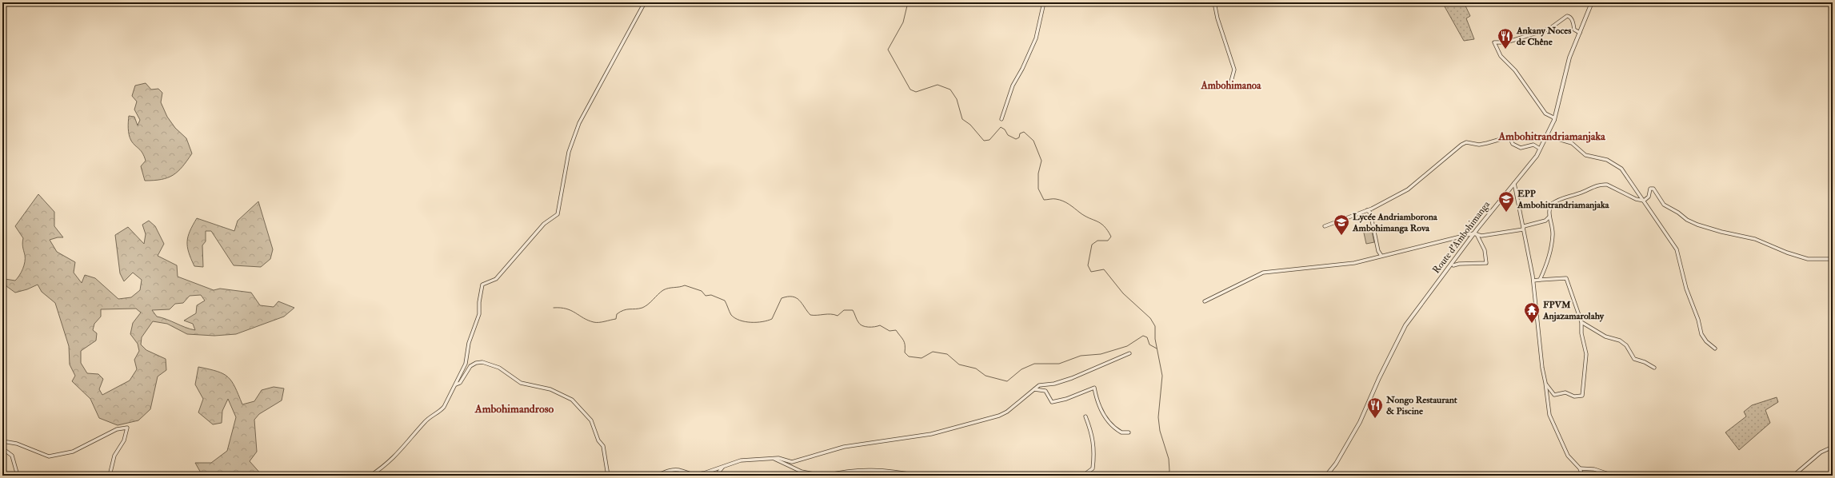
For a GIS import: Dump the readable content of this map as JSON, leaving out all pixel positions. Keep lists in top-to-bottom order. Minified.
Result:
{"streets":{"street":["Route d'Ambohimanga"]},"districts":["Ambohimanoa","Ambohitrandriamanjaka","Ambohimandroso"],"places":{"restaurant":["Ankany Noces de Chêne","Nongo Restaurant & Piscine"],"school or university":["EPP Ambohitrandriamanjaka","Lycée Andriamborona Ambohimanga Rova"],"temple":["FPVM Anjazamarolahy"]}}
